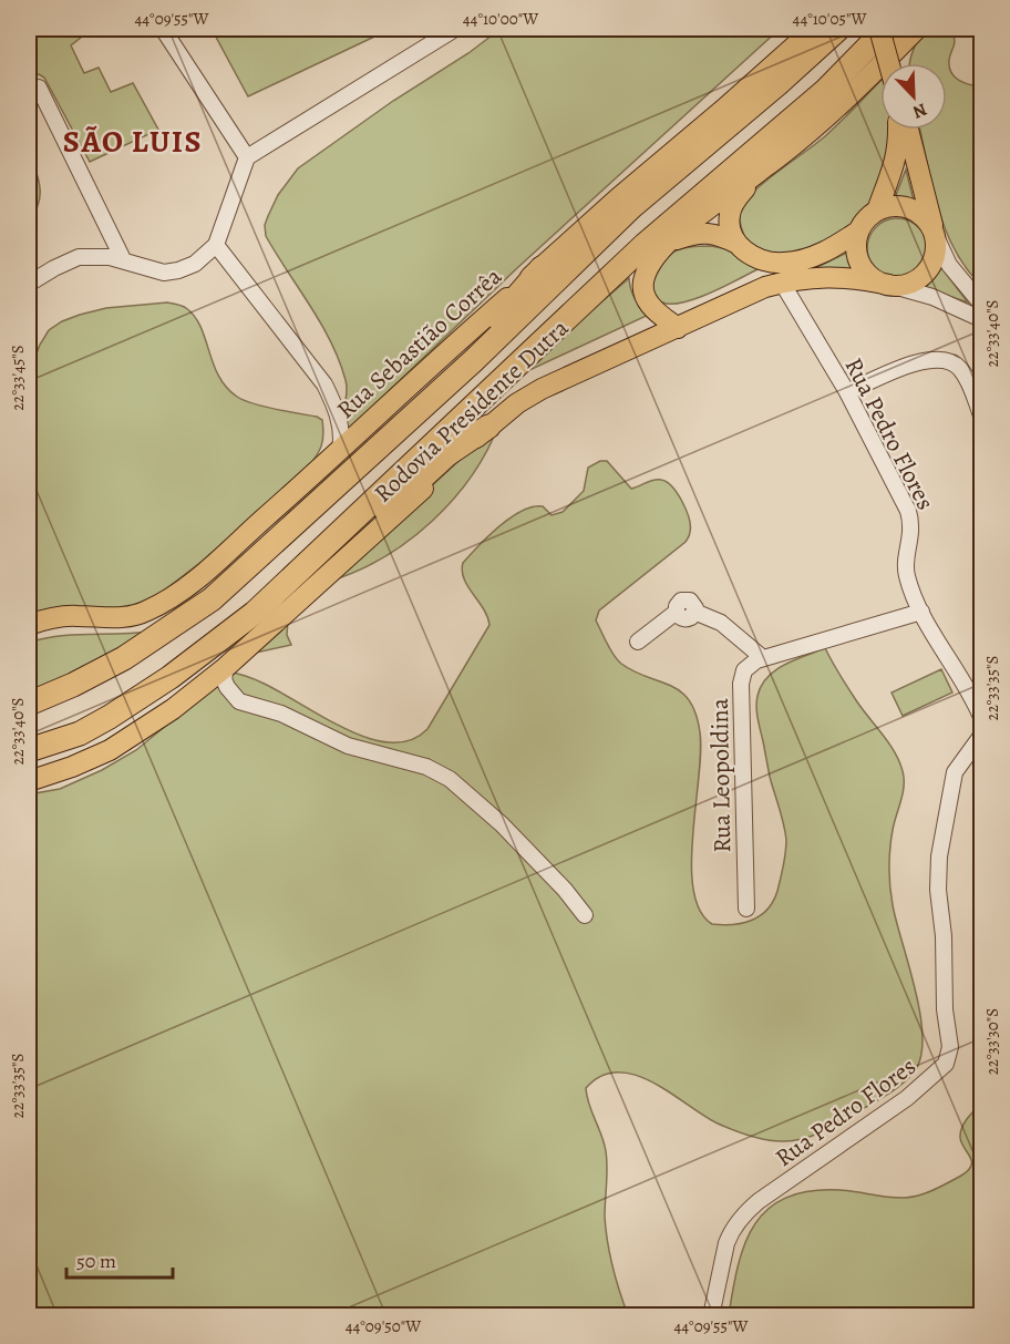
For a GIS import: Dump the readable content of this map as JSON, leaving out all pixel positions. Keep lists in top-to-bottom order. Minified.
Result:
{"streets":{"highway":["Rodovia Presidente Dutra"],"main road":["Rua Sebastião Corrêa"],"street":["Rua Pedro Flores","Rua Leopoldina"]},"districts":["SÃO LUIS"],"scale_bar":"50 m","north":"bottom right","coordinates":["44°09'55\"W","44°10'00\"W","44°10'05\"W","22°33'40\"S","22°33'45\"S","22°33'35\"S","22°33'30\"S","44°09'50\"W"]}
